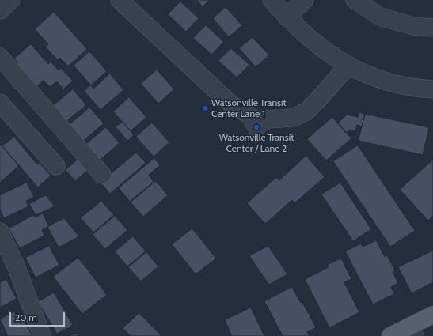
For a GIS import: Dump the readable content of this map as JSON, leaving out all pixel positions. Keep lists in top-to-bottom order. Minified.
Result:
{"places":["Watsonville Transit Center Lane 1","Watsonville Transit Center / Lane 2"],"scale_bar":"20 m"}
